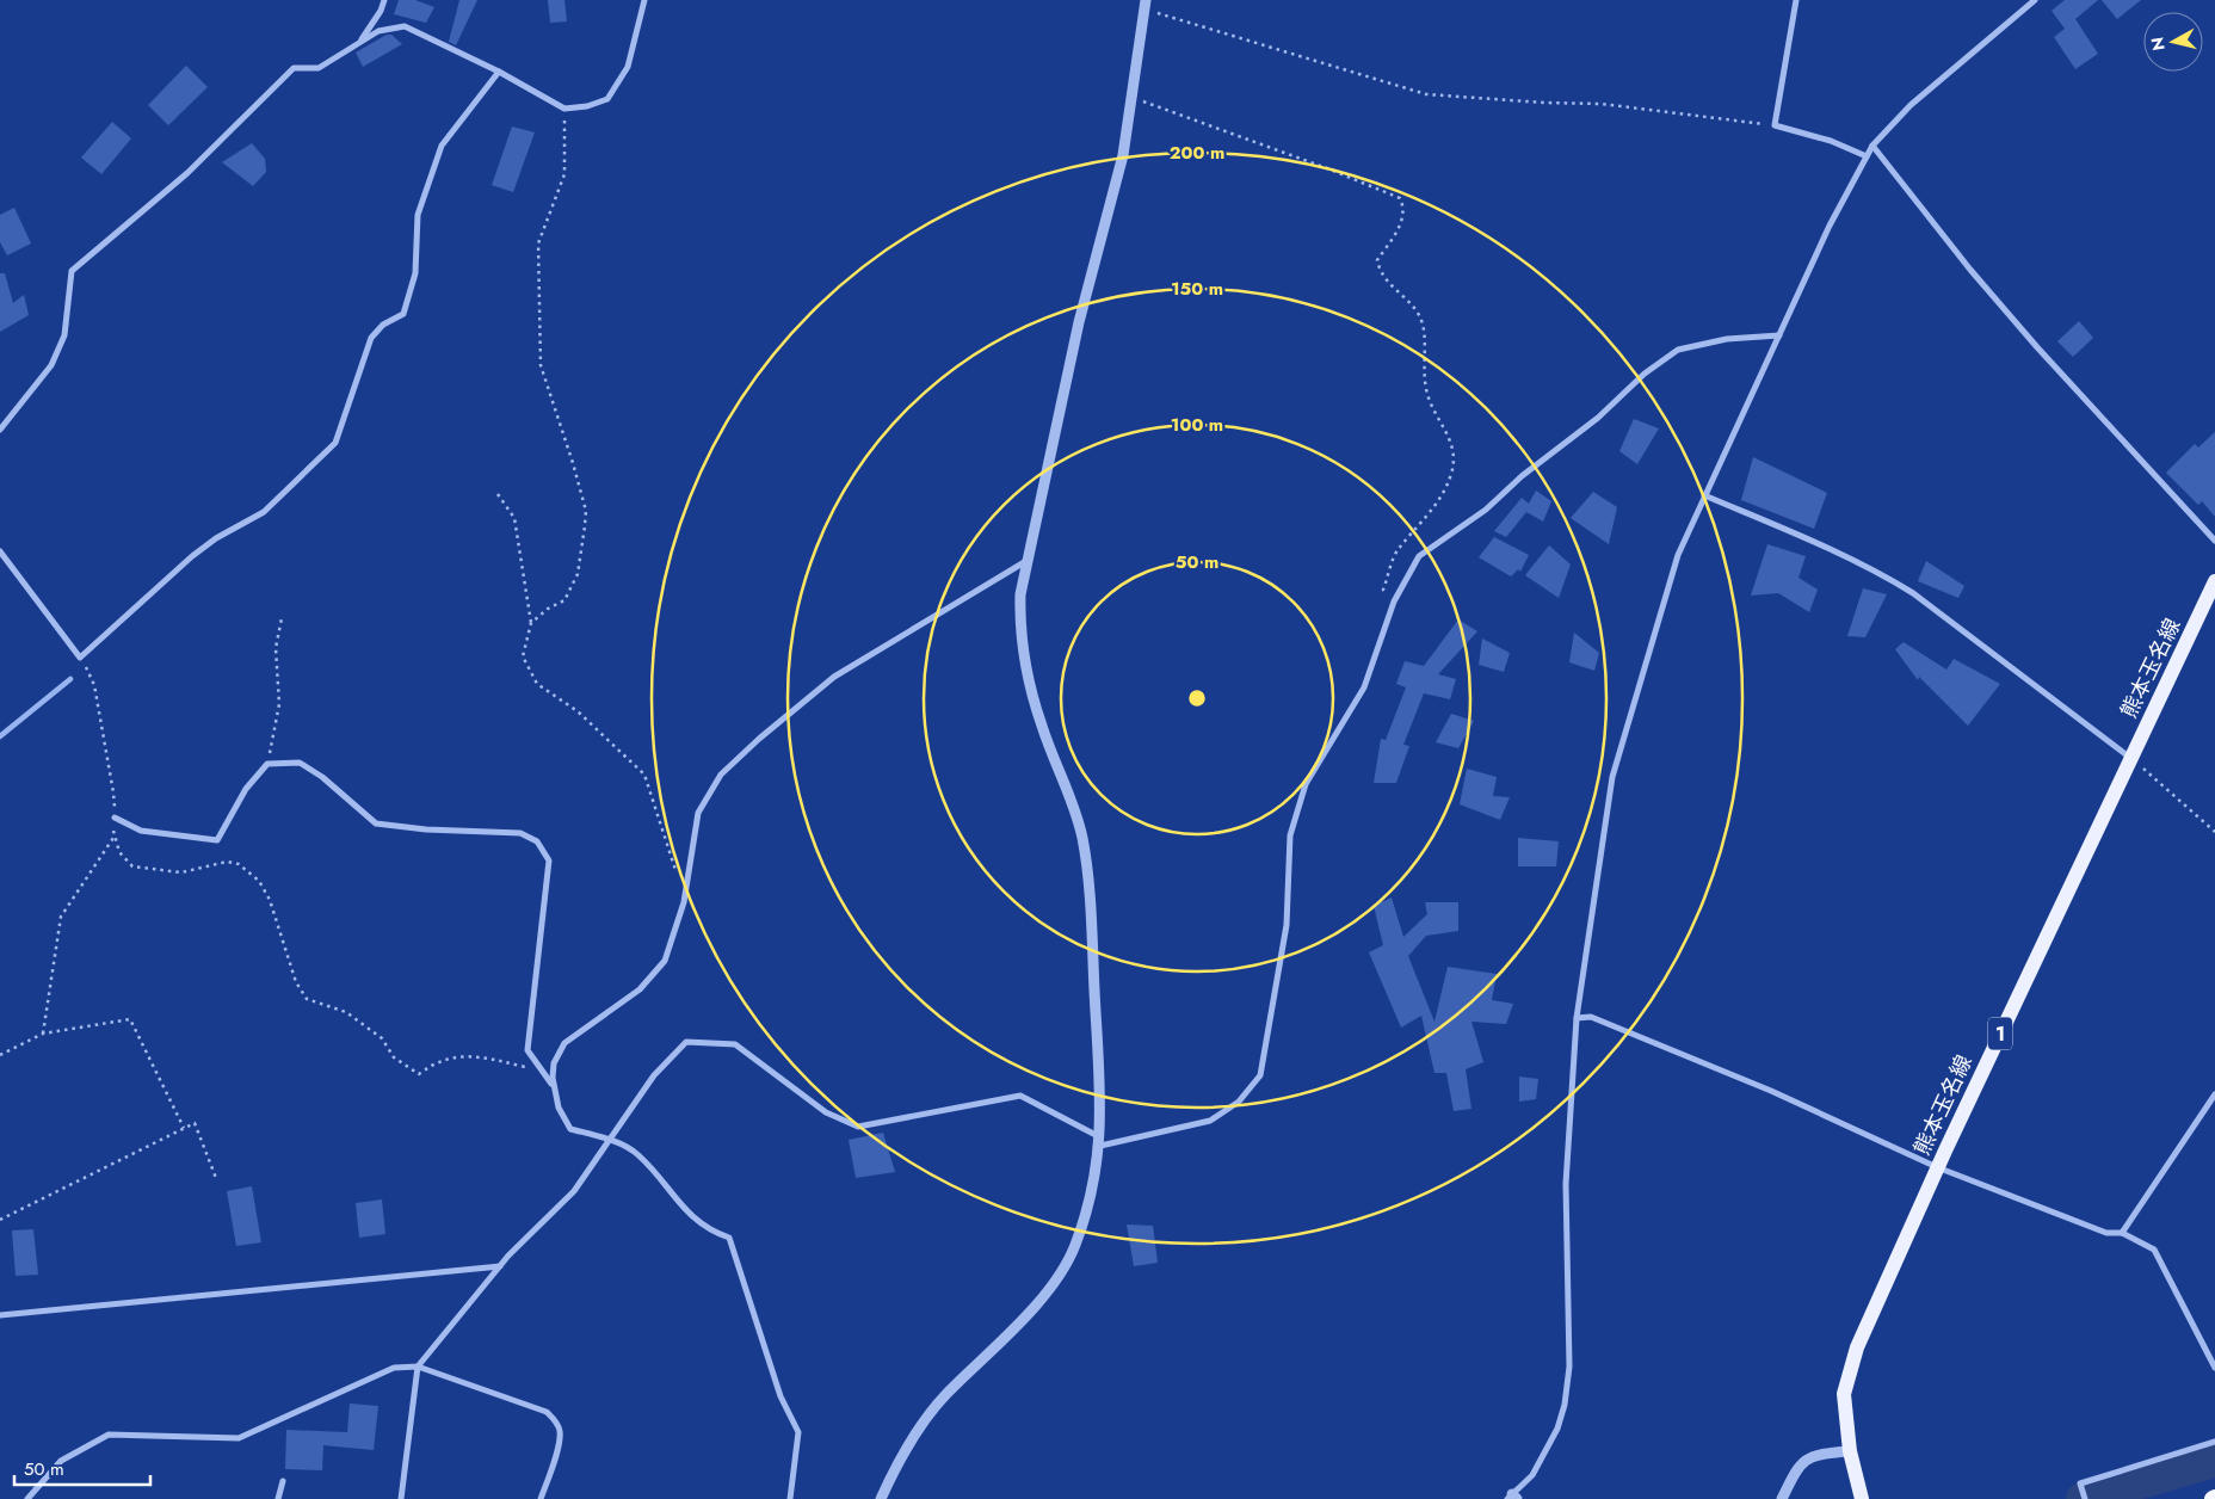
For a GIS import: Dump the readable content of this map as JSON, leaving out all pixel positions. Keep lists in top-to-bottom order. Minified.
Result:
{"streets":{"main road":["熊本玉名線","1"]},"scale_bar":"50 m","north":"left","rings":["200 m","150 m","100 m","50 m"]}
